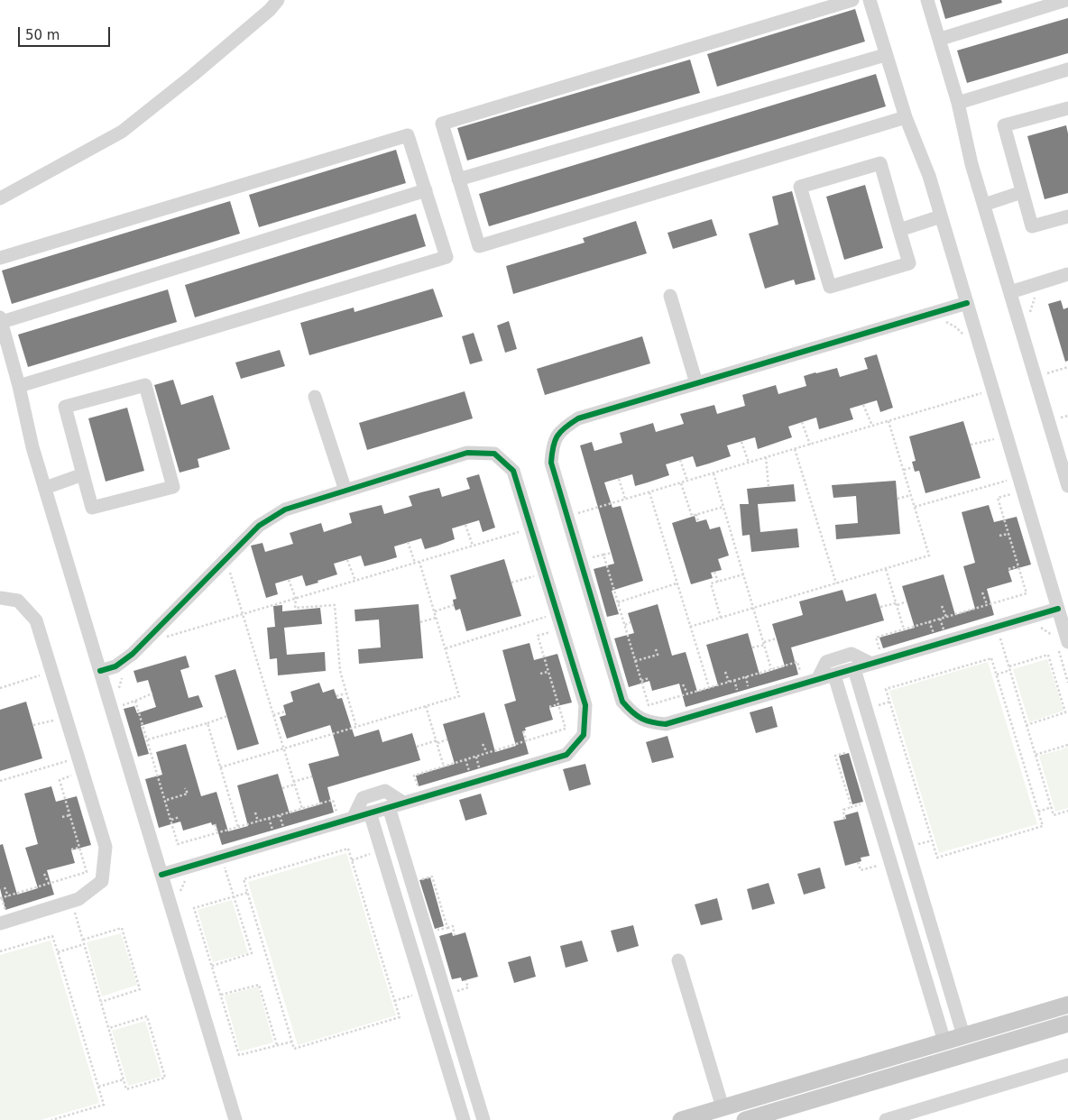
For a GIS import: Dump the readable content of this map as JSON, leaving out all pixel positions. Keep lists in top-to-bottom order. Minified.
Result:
{"scale_bar":"50 m"}
